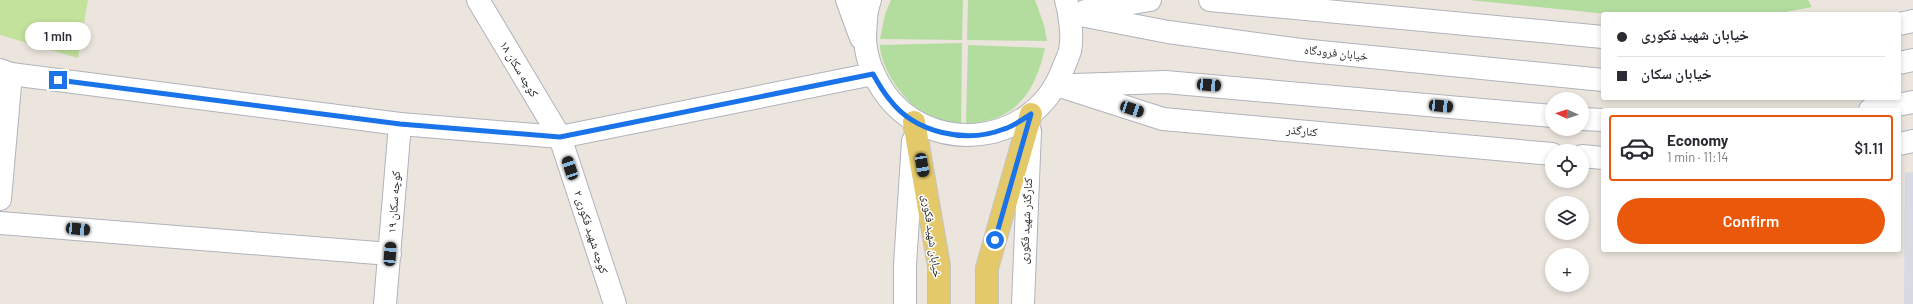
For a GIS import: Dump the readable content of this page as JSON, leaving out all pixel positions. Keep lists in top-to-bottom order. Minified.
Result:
{"streets":{"main road":["خیابان شهید فکوری"],"street":["خیابان فرودگاه","کوچه سکان ۱۸","کنارگذر","کوچه سکان ۱۹","کنارگذر شهید فکوری","کوچه شهید فکوری ۲"]},"crossings":[["کوچه سکان ۱۸","کوچه شهید فکوری ۲"]],"north":"left","page":{"banner":["خیابان شهید فکوری","خیابان سکان"],"bubble":"1 min","map_buttons":"+","list":[{"name":"Economy","note":"1 min · 11:14","value":"$1.11"}],"buttons":"Confirm"}}
